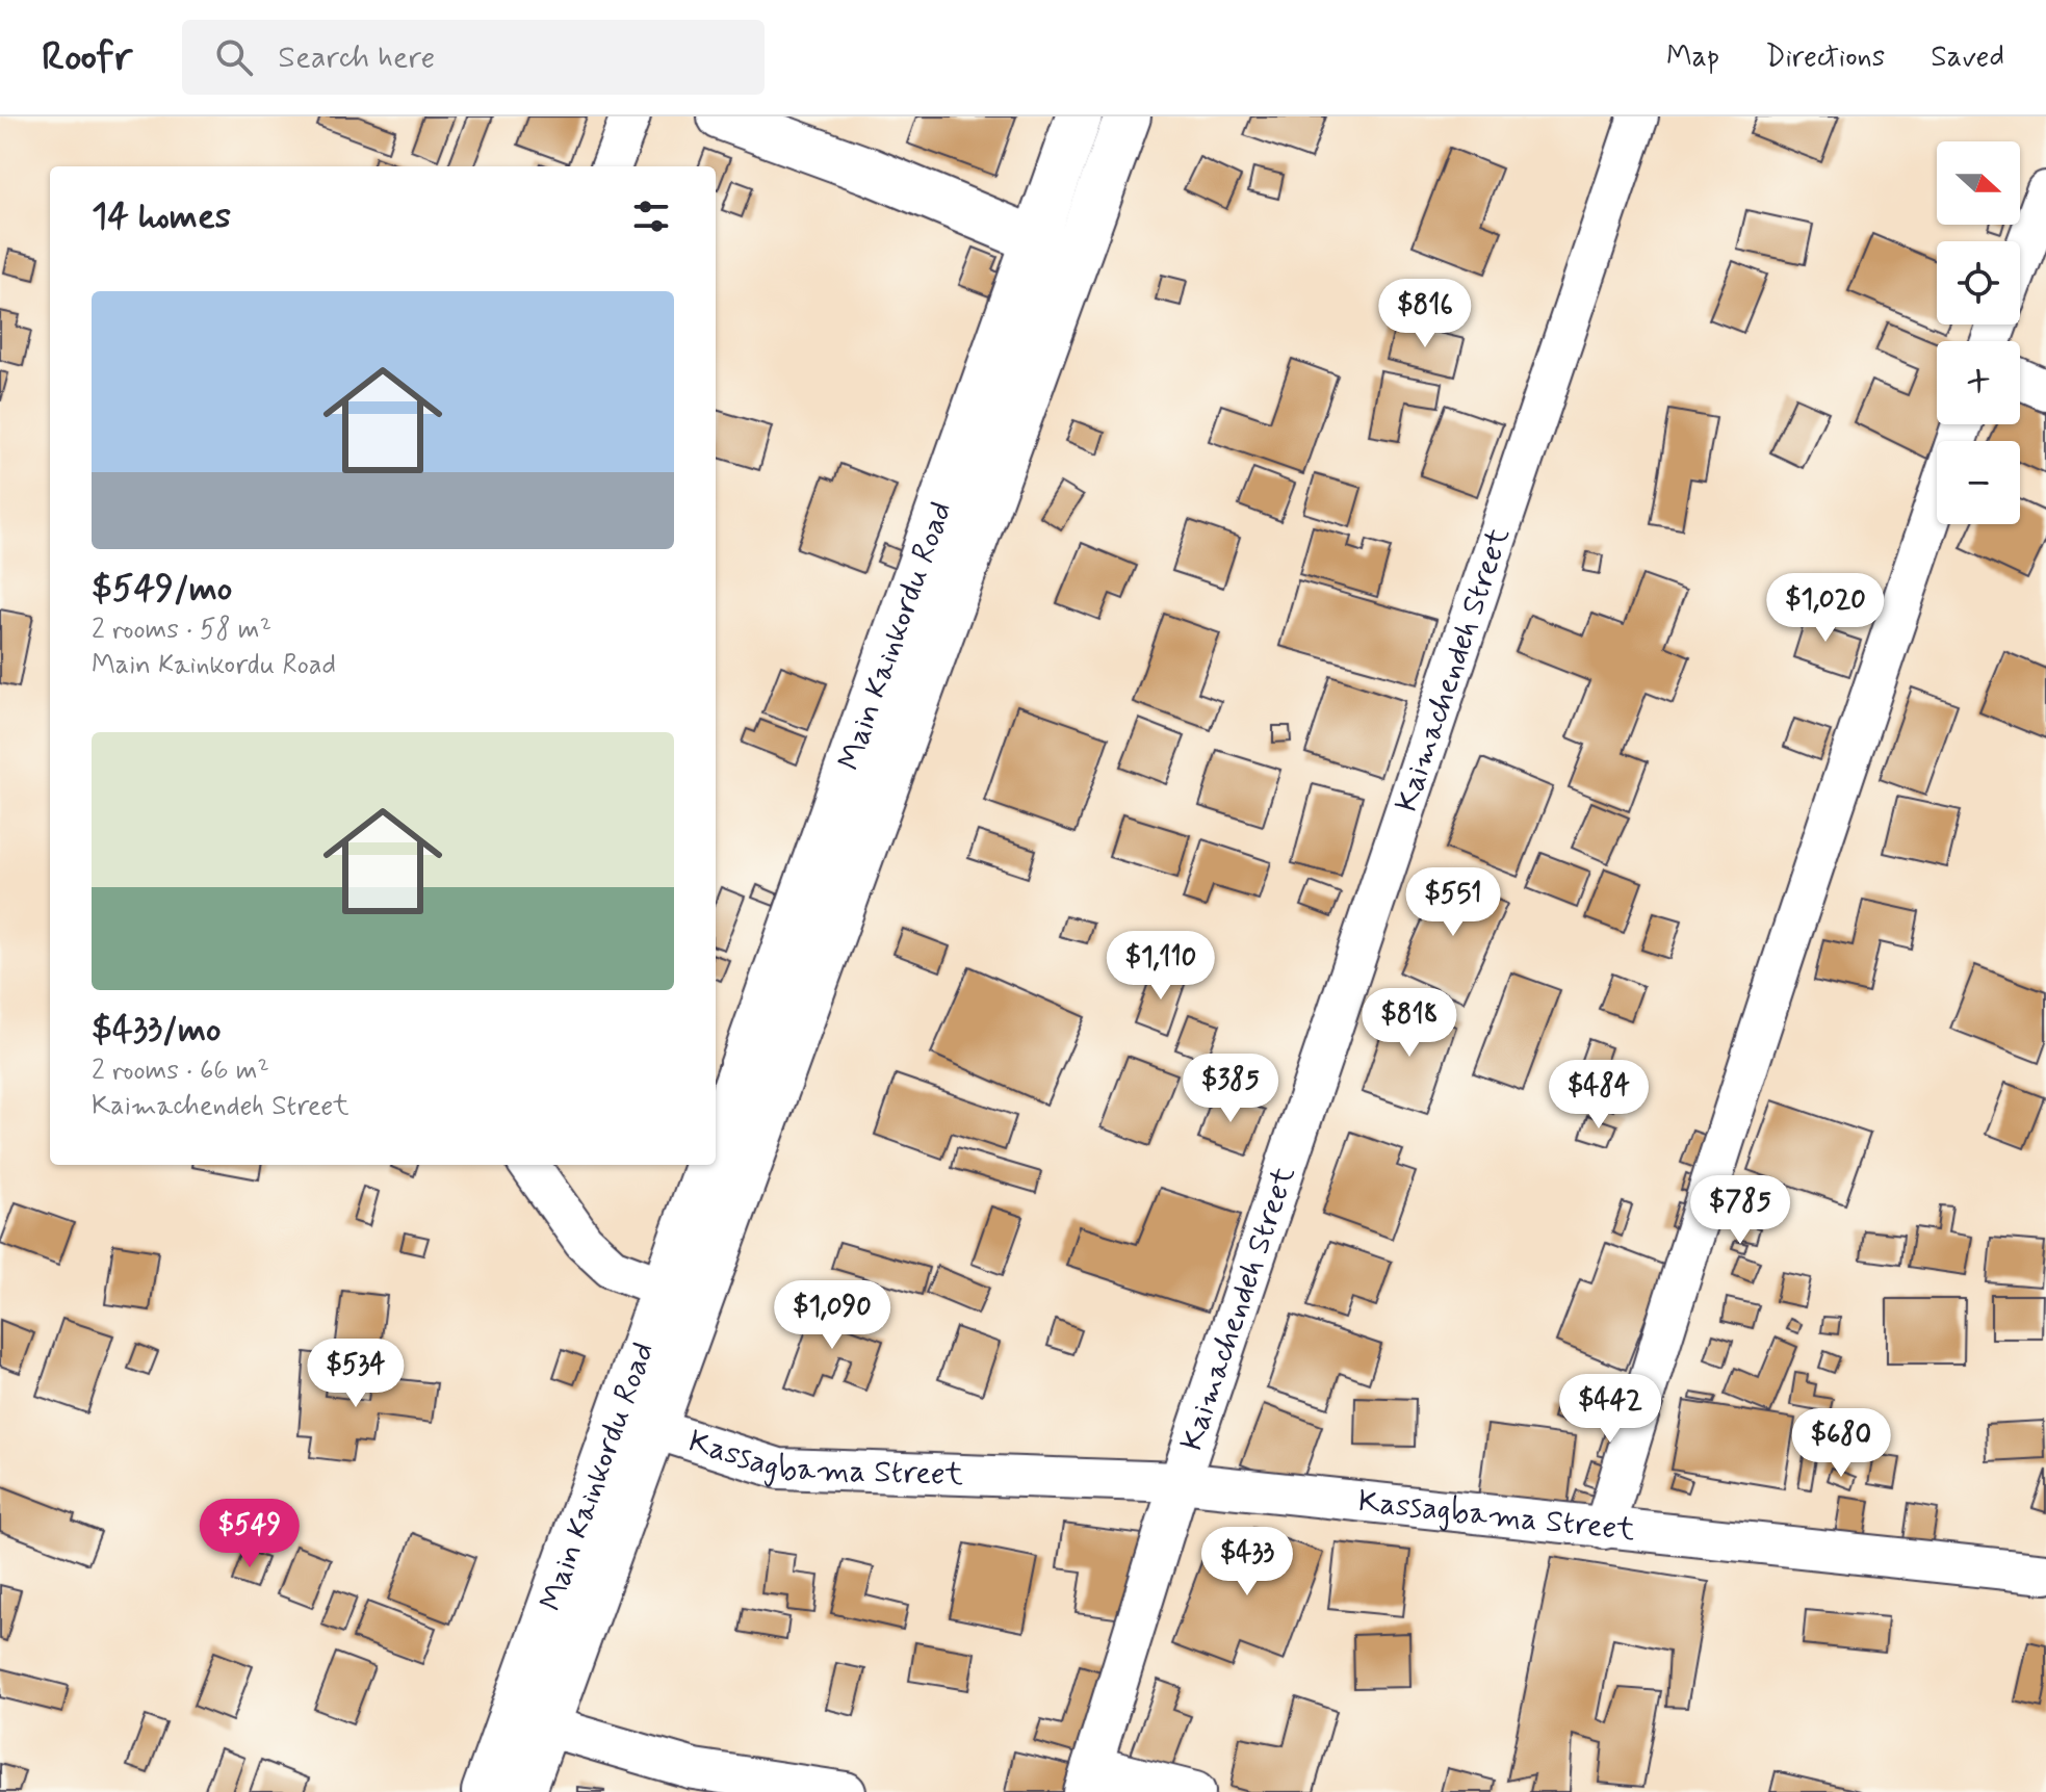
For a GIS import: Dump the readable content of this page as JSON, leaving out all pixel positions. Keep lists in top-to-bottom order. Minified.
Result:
{"streets":{"main road":["Main Kainkordu Road"],"street":["Kaimachendeh Street","Kassagbama Street"]},"crossings":[["Main Kainkordu Road","Kassagbama Street"],["Kaimachendeh Street","Kassagbama Street"]],"north":"right","page":{"header":"Roofr","search":"Search here","nav":["Map","Directions","Saved"],"map_buttons":["+","−"],"heading":"14 homes","list":[{"name":"$549/mo","note":"2 rooms · 58 m² · Main Kainkordu Road"},{"name":"$433/mo","note":"2 rooms · 66 m² · Kaimachendeh Street"}],"price":["$816","$1,020","$551","$1,110","$818","$385","$484","$785","$1,090","$534","$442","$680","$549","$433"]}}
